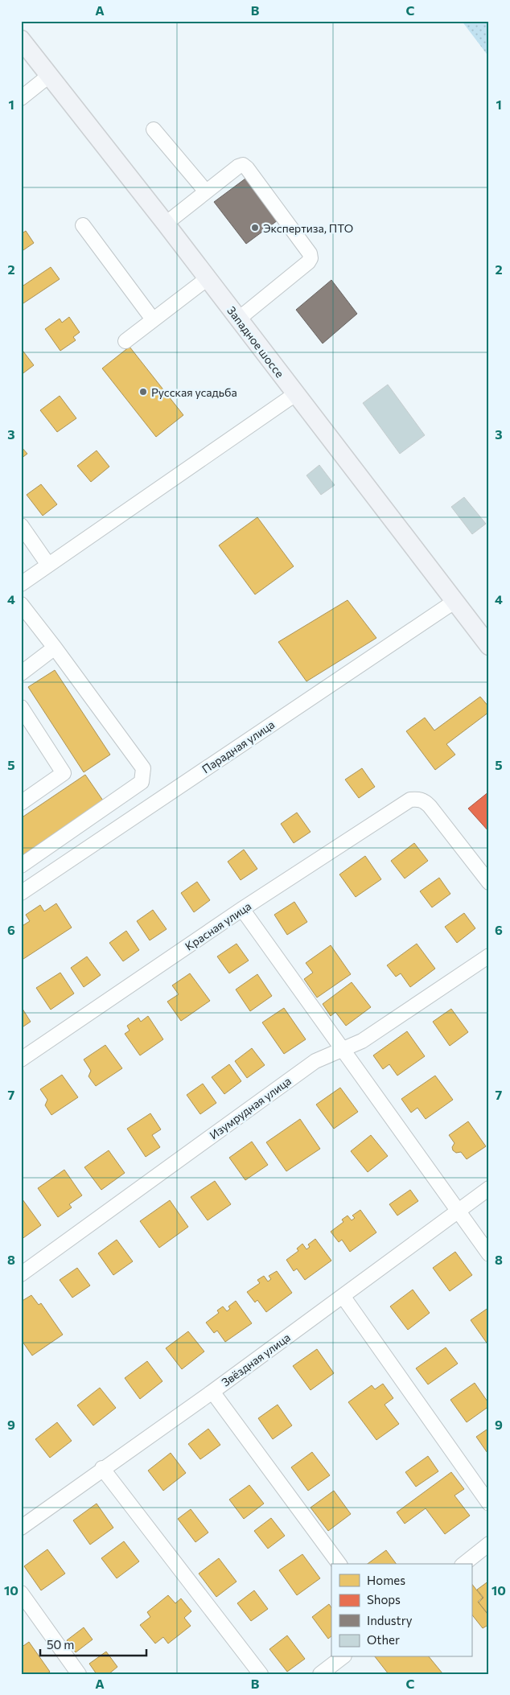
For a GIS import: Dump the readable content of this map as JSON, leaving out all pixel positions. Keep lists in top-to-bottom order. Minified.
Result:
{"streets":{"main road":["Западное шоссе"],"street":["Парадная улица","Красная улица","Изумрудная улица","Звёздная улица"]},"crossings":[["Западное шоссе","Парадная улица"]],"places":["Экспертиза, ПТО","Русская усадьба"],"legend":["Homes","Shops","Industry","Other"],"scale_bar":"50 m","grid":{"columns":["A","B","C"],"rows":["1","2","3","4","5","6","7","8","9","10"]}}
